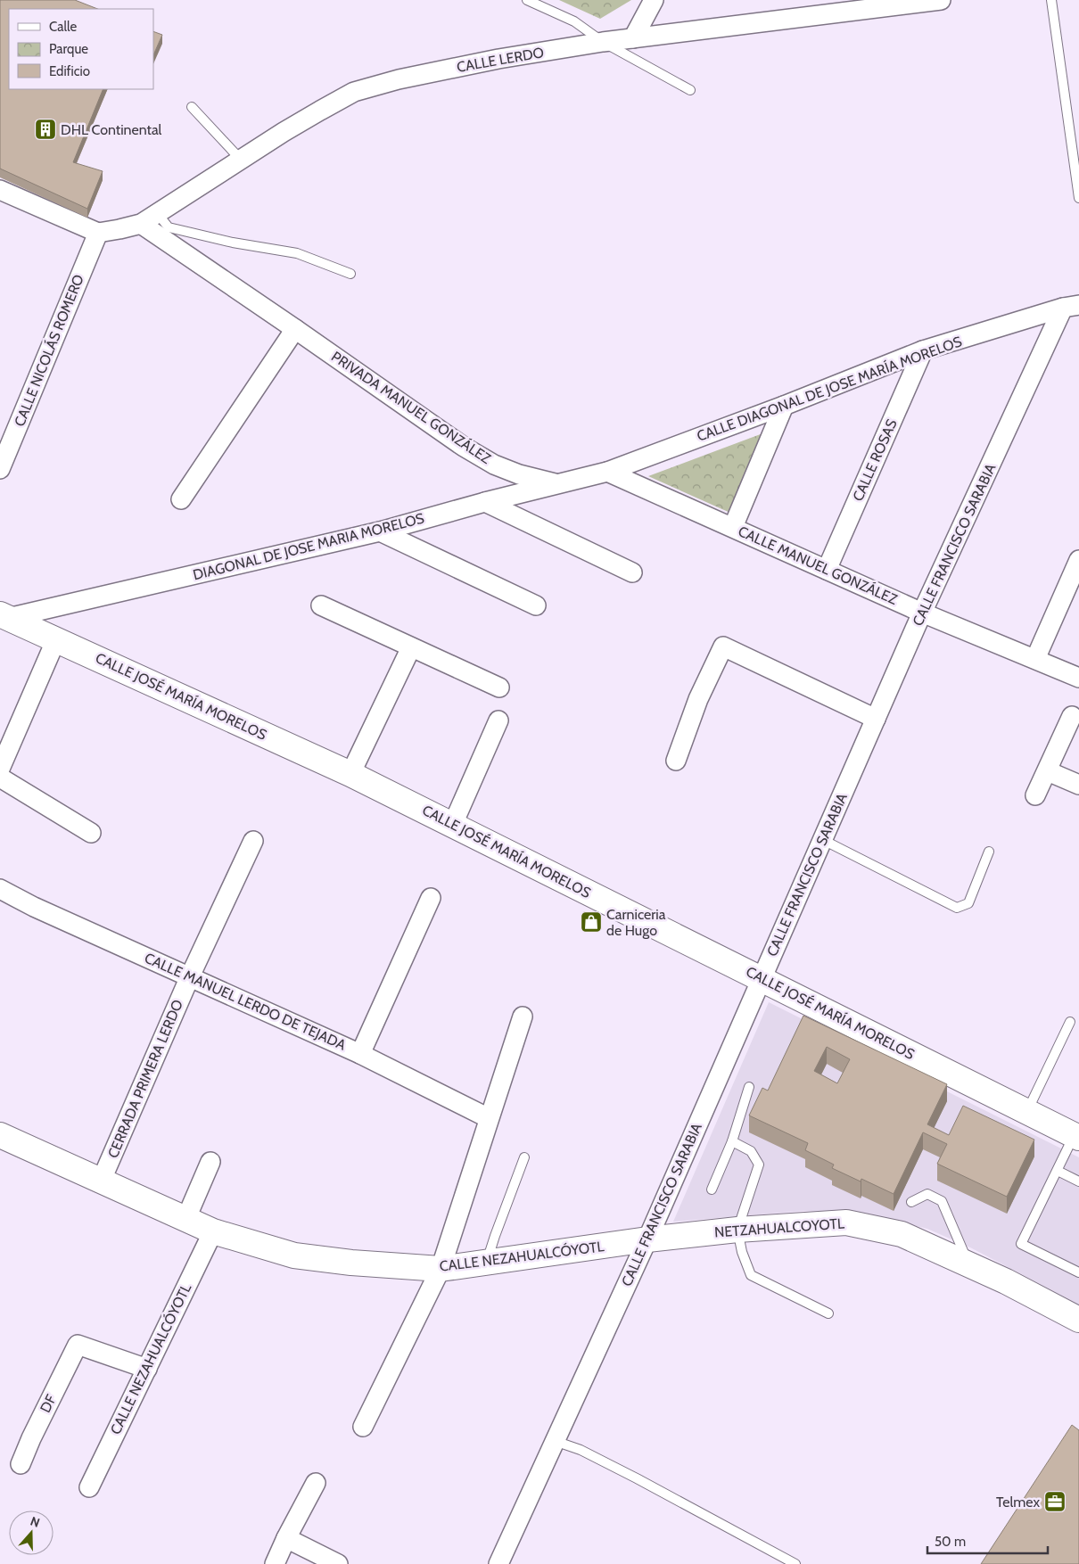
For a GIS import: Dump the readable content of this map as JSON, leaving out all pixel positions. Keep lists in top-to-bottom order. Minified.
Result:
{"streets":{"street":["CALLE LERDO","CALLE NICOLÁS ROMERO","CALLE DIAGONAL DE JOSE MARÍA MORELOS","PRIVADA MANUEL GONZÁLEZ","CALLE ROSAS","CALLE FRANCISCO SARABIA","DIAGONAL DE JOSE MARIA MORELOS","CALLE MANUEL GONZÁLEZ","CALLE JOSÉ MARÍA MORELOS","CALLE MANUEL LERDO DE TEJADA","CERRADA PRIMERA LERDO","NETZAHUALCOYOTL","CALLE NEZAHUALCÓYOTL","DF"]},"crossings":[["CALLE LERDO","CALLE NICOLÁS ROMERO"],["CALLE LERDO","PRIVADA MANUEL GONZÁLEZ"],["CALLE DIAGONAL DE JOSE MARÍA MORELOS","CALLE ROSAS"],["CALLE DIAGONAL DE JOSE MARÍA MORELOS","CALLE FRANCISCO SARABIA"],["CALLE DIAGONAL DE JOSE MARÍA MORELOS","DIAGONAL DE JOSE MARIA MORELOS"],["CALLE DIAGONAL DE JOSE MARÍA MORELOS","CALLE MANUEL GONZÁLEZ"],["PRIVADA MANUEL GONZÁLEZ","DIAGONAL DE JOSE MARIA MORELOS"],["CALLE ROSAS","CALLE MANUEL GONZÁLEZ"],["CALLE FRANCISCO SARABIA","CALLE MANUEL GONZÁLEZ"],["CALLE FRANCISCO SARABIA","CALLE JOSÉ MARÍA MORELOS"],["CALLE FRANCISCO SARABIA","NETZAHUALCOYOTL"],["CALLE FRANCISCO SARABIA","CALLE NEZAHUALCÓYOTL"],["DIAGONAL DE JOSE MARIA MORELOS","CALLE MANUEL GONZÁLEZ"],["DIAGONAL DE JOSE MARIA MORELOS","CALLE JOSÉ MARÍA MORELOS"],["CALLE MANUEL LERDO DE TEJADA","CERRADA PRIMERA LERDO"],["CERRADA PRIMERA LERDO","CALLE NEZAHUALCÓYOTL"],["NETZAHUALCOYOTL","CALLE NEZAHUALCÓYOTL"],["CALLE NEZAHUALCÓYOTL","DF"]],"places":{"building":["DHL Continental"],"shop":["Carniceria de Hugo"],"office":["Telmex"]},"legend":["Calle","Parque","Edificio"],"scale_bar":"50 m","north":"top"}
